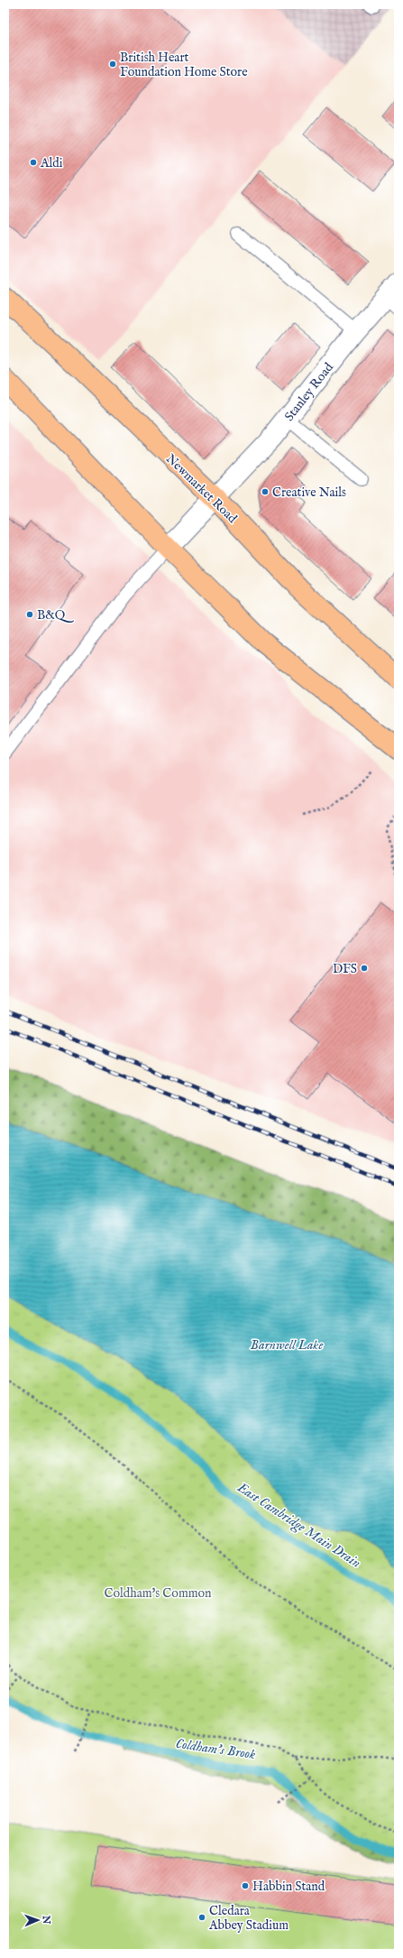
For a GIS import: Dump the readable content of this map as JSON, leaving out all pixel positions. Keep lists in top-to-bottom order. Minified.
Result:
{"streets":{"main road":["Newmarket Road"],"street":["Stanley Road"]},"crossings":[["Stanley Road","Newmarket Road"]],"water":["Barnwell Lake","East Cambridge Main Drain","Coldham's Brook"],"parks":["Coldham's Common"],"places":["British Heart Foundation Home Store","Aldi","Creative Nails","B&Q","DFS","Habbin Stand","Cledara Abbey Stadium"],"north":"right"}
